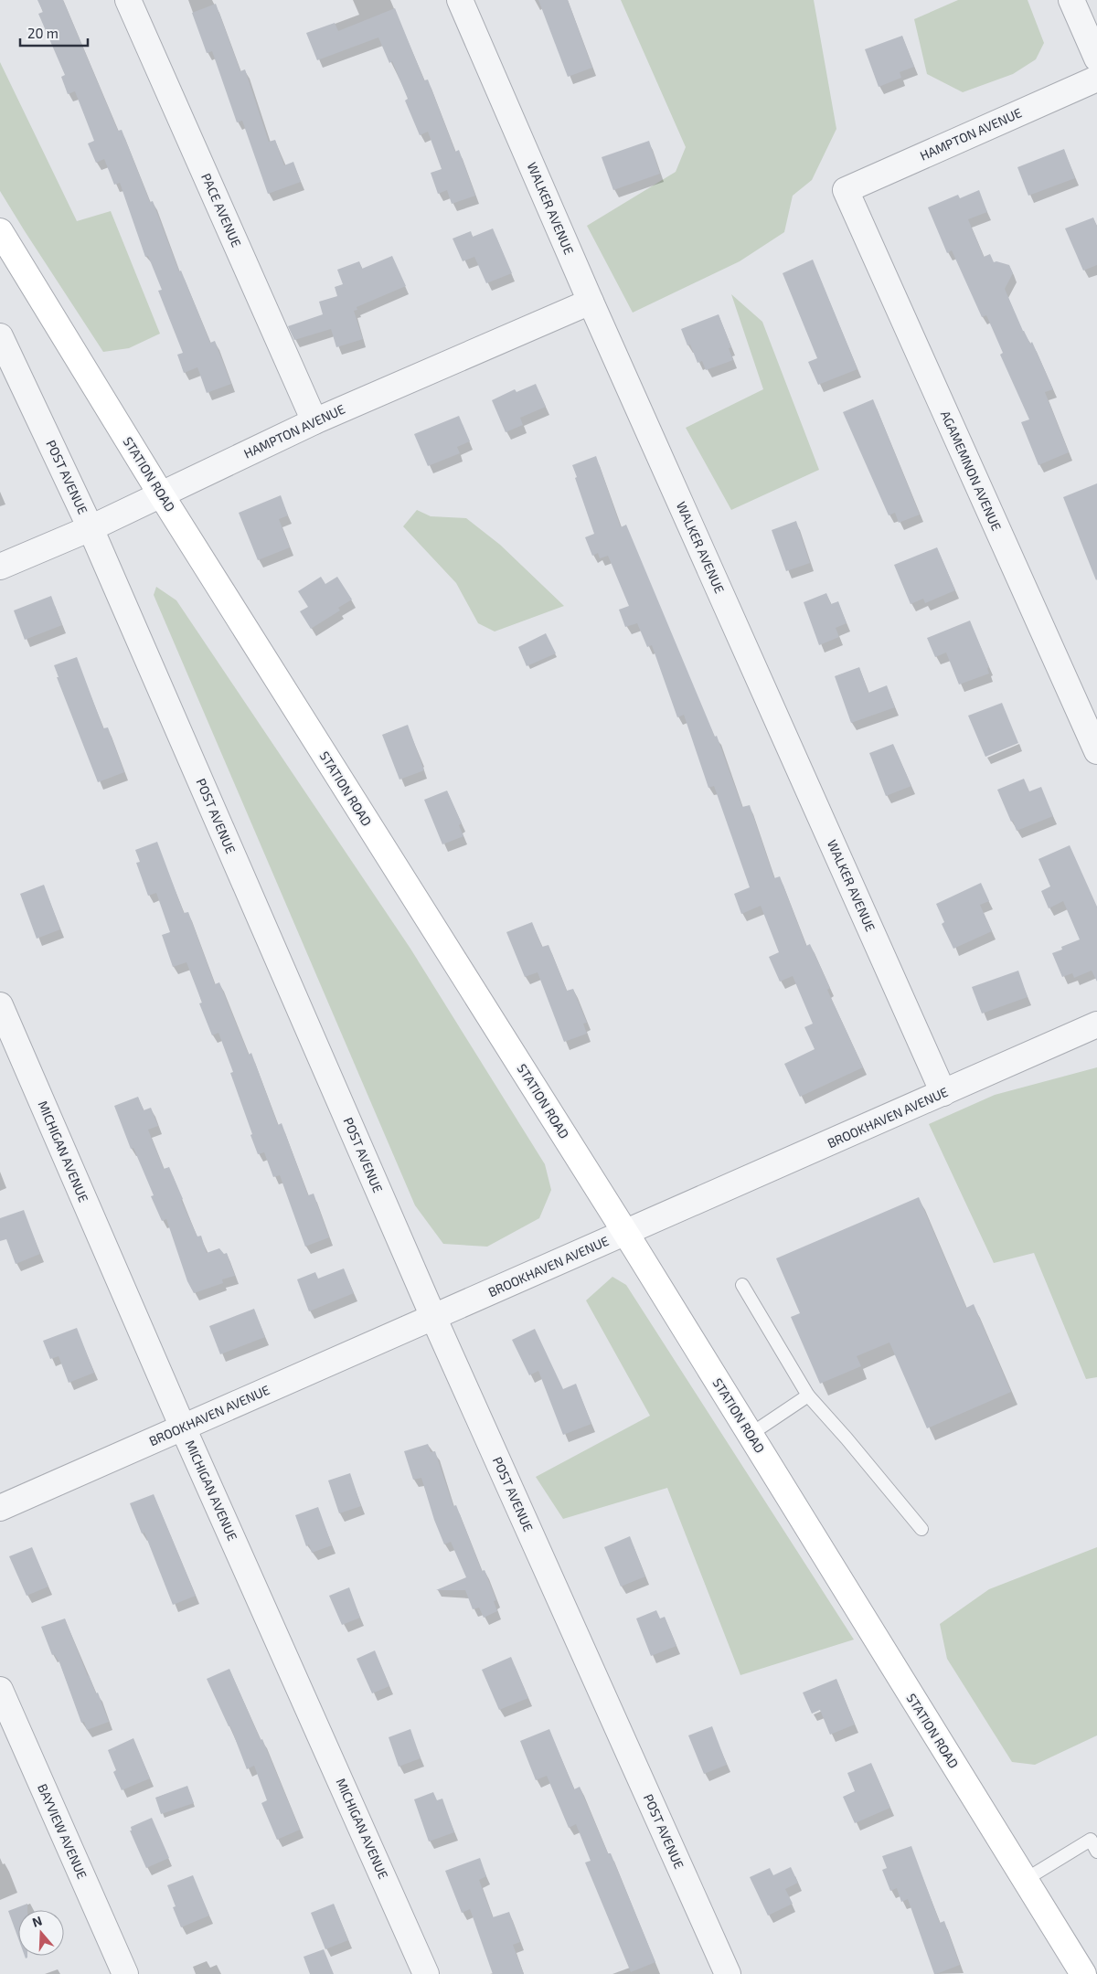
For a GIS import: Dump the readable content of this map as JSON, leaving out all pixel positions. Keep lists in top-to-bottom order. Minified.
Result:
{"streets":{"main road":["STATION ROAD"],"street":["HAMPTON AVENUE","WALKER AVENUE","PACE AVENUE","AGAMEMNON AVENUE","POST AVENUE","BROOKHAVEN AVENUE","MICHIGAN AVENUE","BAYVIEW AVENUE"]},"crossings":[["HAMPTON AVENUE","WALKER AVENUE"],["HAMPTON AVENUE","PACE AVENUE"],["HAMPTON AVENUE","AGAMEMNON AVENUE"],["HAMPTON AVENUE","STATION ROAD"],["HAMPTON AVENUE","POST AVENUE"],["WALKER AVENUE","BROOKHAVEN AVENUE"],["STATION ROAD","BROOKHAVEN AVENUE"],["POST AVENUE","BROOKHAVEN AVENUE"],["BROOKHAVEN AVENUE","MICHIGAN AVENUE"]],"scale_bar":"20 m","north":"top"}
